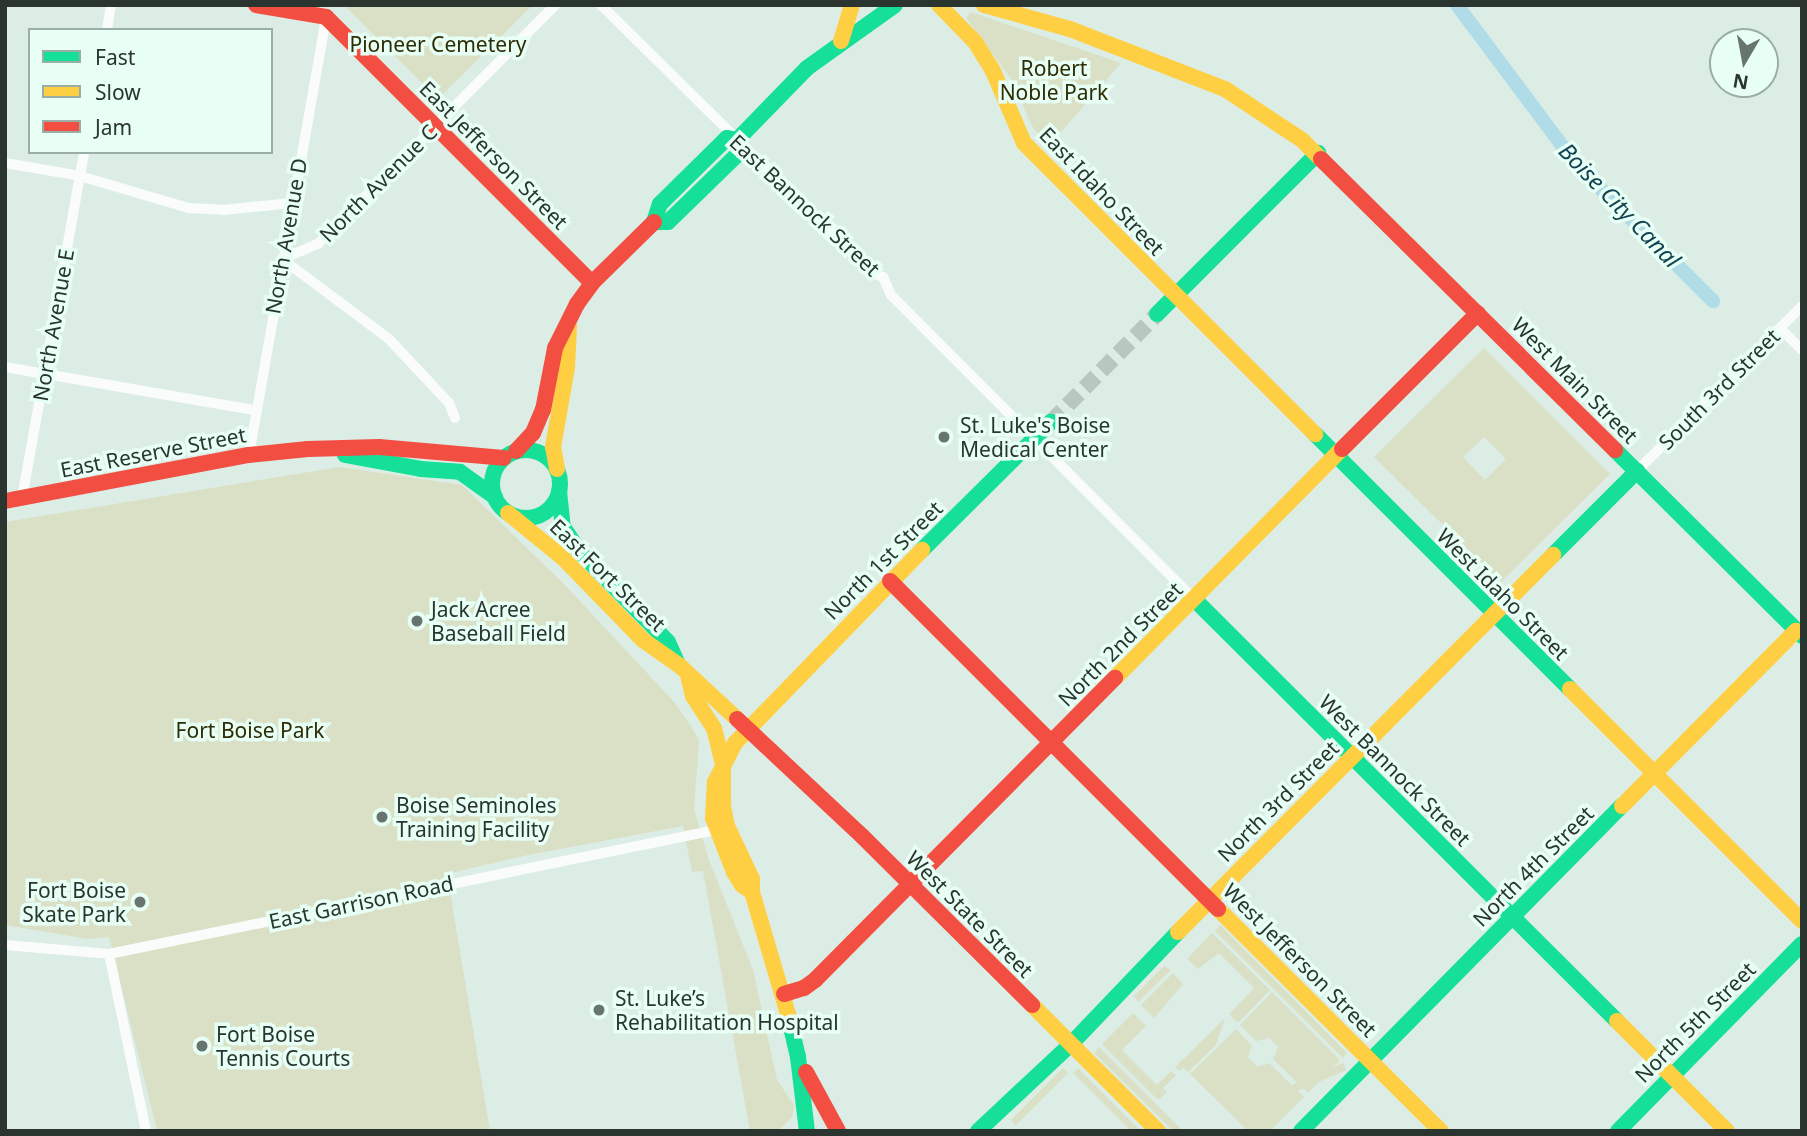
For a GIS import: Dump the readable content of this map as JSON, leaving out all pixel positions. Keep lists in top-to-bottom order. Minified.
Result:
{"streets":{"street":["East Jefferson Street","North Avenue C","East Idaho Street","East Bannock Street","North Avenue D","North Avenue E","West Main Street","South 3rd Street","East Reserve Street","North 1st Street","East Fort Street","West Idaho Street","North 2nd Street","West Bannock Street","North 3rd Street","North 4th Street","East Garrison Road","West State Street","West Jefferson Street","North 5th Street"]},"crossings":[["East Jefferson Street","North Avenue C"],["East Jefferson Street","North Avenue D"],["North Avenue C","North Avenue D"],["East Idaho Street","West Idaho Street"],["East Bannock Street","North 1st Street"],["East Bannock Street","West Bannock Street"],["North Avenue D","East Reserve Street"],["North Avenue E","East Reserve Street"],["West Main Street","South 3rd Street"],["West Main Street","North 2nd Street"],["West Main Street","North 3rd Street"],["West Main Street","North 4th Street"],["South 3rd Street","North 3rd Street"],["East Reserve Street","East Fort Street"],["North 1st Street","East Fort Street"],["North 1st Street","West Bannock Street"],["North 1st Street","West State Street"],["North 1st Street","West Jefferson Street"],["East Fort Street","West State Street"],["West Idaho Street","North 2nd Street"],["West Idaho Street","North 3rd Street"],["West Idaho Street","North 4th Street"],["North 2nd Street","West Bannock Street"],["North 2nd Street","West State Street"],["North 2nd Street","West Jefferson Street"],["West Bannock Street","North 3rd Street"],["West Bannock Street","North 4th Street"],["West Bannock Street","North 5th Street"],["North 3rd Street","West State Street"],["North 3rd Street","West Jefferson Street"],["North 4th Street","West Jefferson Street"]],"water":["Boise City Canal"],"parks":["Pioneer Cemetery","Robert Noble Park","Fort Boise Park"],"places":["St. Luke's Boise Medical Center","Jack Acree Baseball Field","Boise Seminoles Training Facility","Fort Boise Skate Park","St. Luke’s Rehabilitation Hospital","Fort Boise Tennis Courts"],"legend":["Fast","Slow","Jam"],"north":"bottom"}
